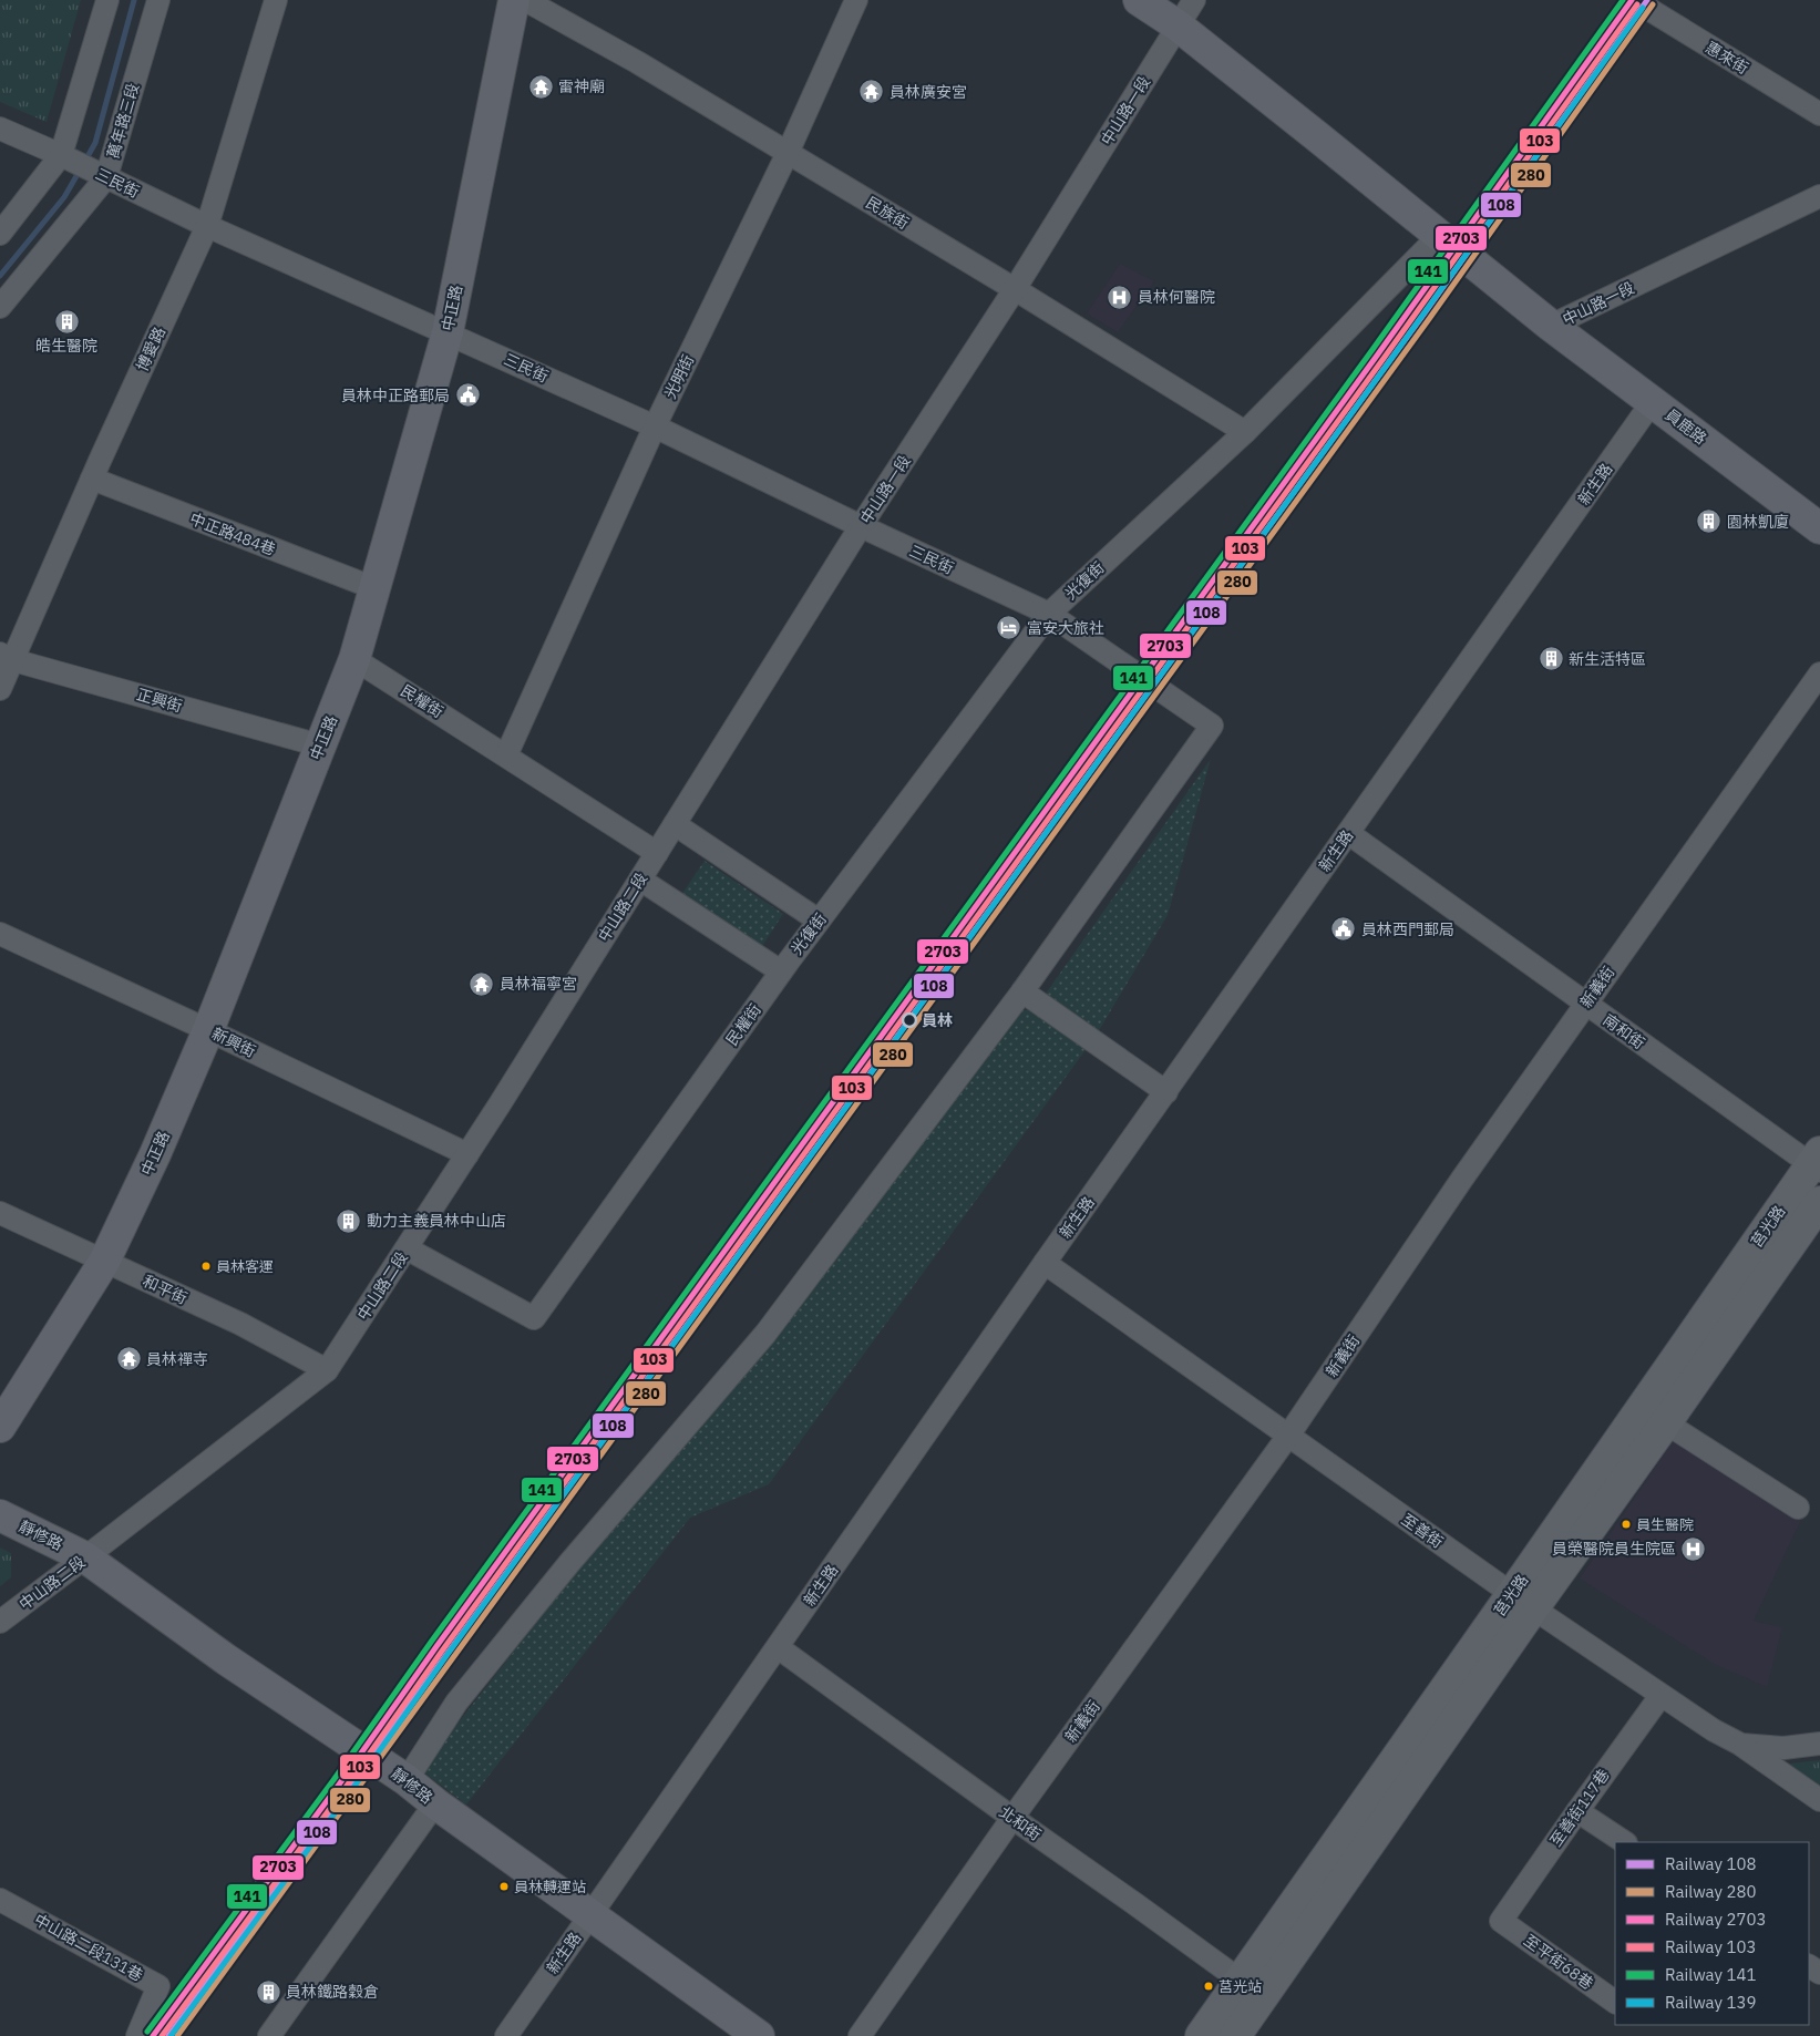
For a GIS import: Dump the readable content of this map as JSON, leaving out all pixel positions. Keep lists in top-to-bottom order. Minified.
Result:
{"streets":{"main road":["莒光路"],"street":["惠來街","中山路一段","萬年路三段","三民街","民族街","中正路","博愛路","光明街","員鹿路","新生路","中正路484巷","光復街","正興街","民權街","中山路二段","新義街","南和街","新興街","和平街","至善街","靜修路","至善街117巷","北和街","中山路二段131巷","至平街68巷"]},"crossings":[["中山路一段","三民街"],["中山路一段","民族街"],["中山路一段","員鹿路"],["中山路一段","光復街"],["中山路一段","民權街"],["中山路一段","中山路二段"],["萬年路三段","三民街"],["三民街","中正路"],["三民街","博愛路"],["三民街","光明街"],["三民街","光復街"],["民族街","光明街"],["民族街","光復街"],["中正路","中正路484巷"],["中正路","正興街"],["中正路","民權街"],["中正路","新興街"],["中正路","和平街"],["博愛路","中正路484巷"],["博愛路","正興街"],["光明街","民權街"],["員鹿路","新生路"],["新生路","南和街"],["新生路","至善街"],["新生路","靜修路"],["新生路","北和街"],["光復街","民權街"],["民權街","中山路二段"],["中山路二段","新興街"],["中山路二段","和平街"],["中山路二段","靜修路"],["新義街","南和街"],["新義街","至善街"],["新義街","北和街"],["南和街","莒光路"],["莒光路","至善街"],["莒光路","北和街"],["至善街","至善街117巷"],["至善街117巷","至平街68巷"]],"places":{"temple":["雷神廟","員林廣安宮","員林福寧宮","員林禪寺"],"hospital":["員林何醫院","員榮醫院員生院區"],"building":["皓生醫院","園林凱廈","新生活特區","動力主義員林中山店","員林鐵路穀倉"],"public building":["員林中正路郵局","員林西門郵局"],"hotel":["富安大旅社"],"other":["員林","員林客運","員生醫院","員林轉運站","莒光站"]},"lines":["rail line 108","rail line 2703","rail line 141","rail line 280","rail line 103","rail line 139"],"legend":["Railway 108","Railway 280","Railway 2703","Railway 103","Railway 141","Railway 139"]}
